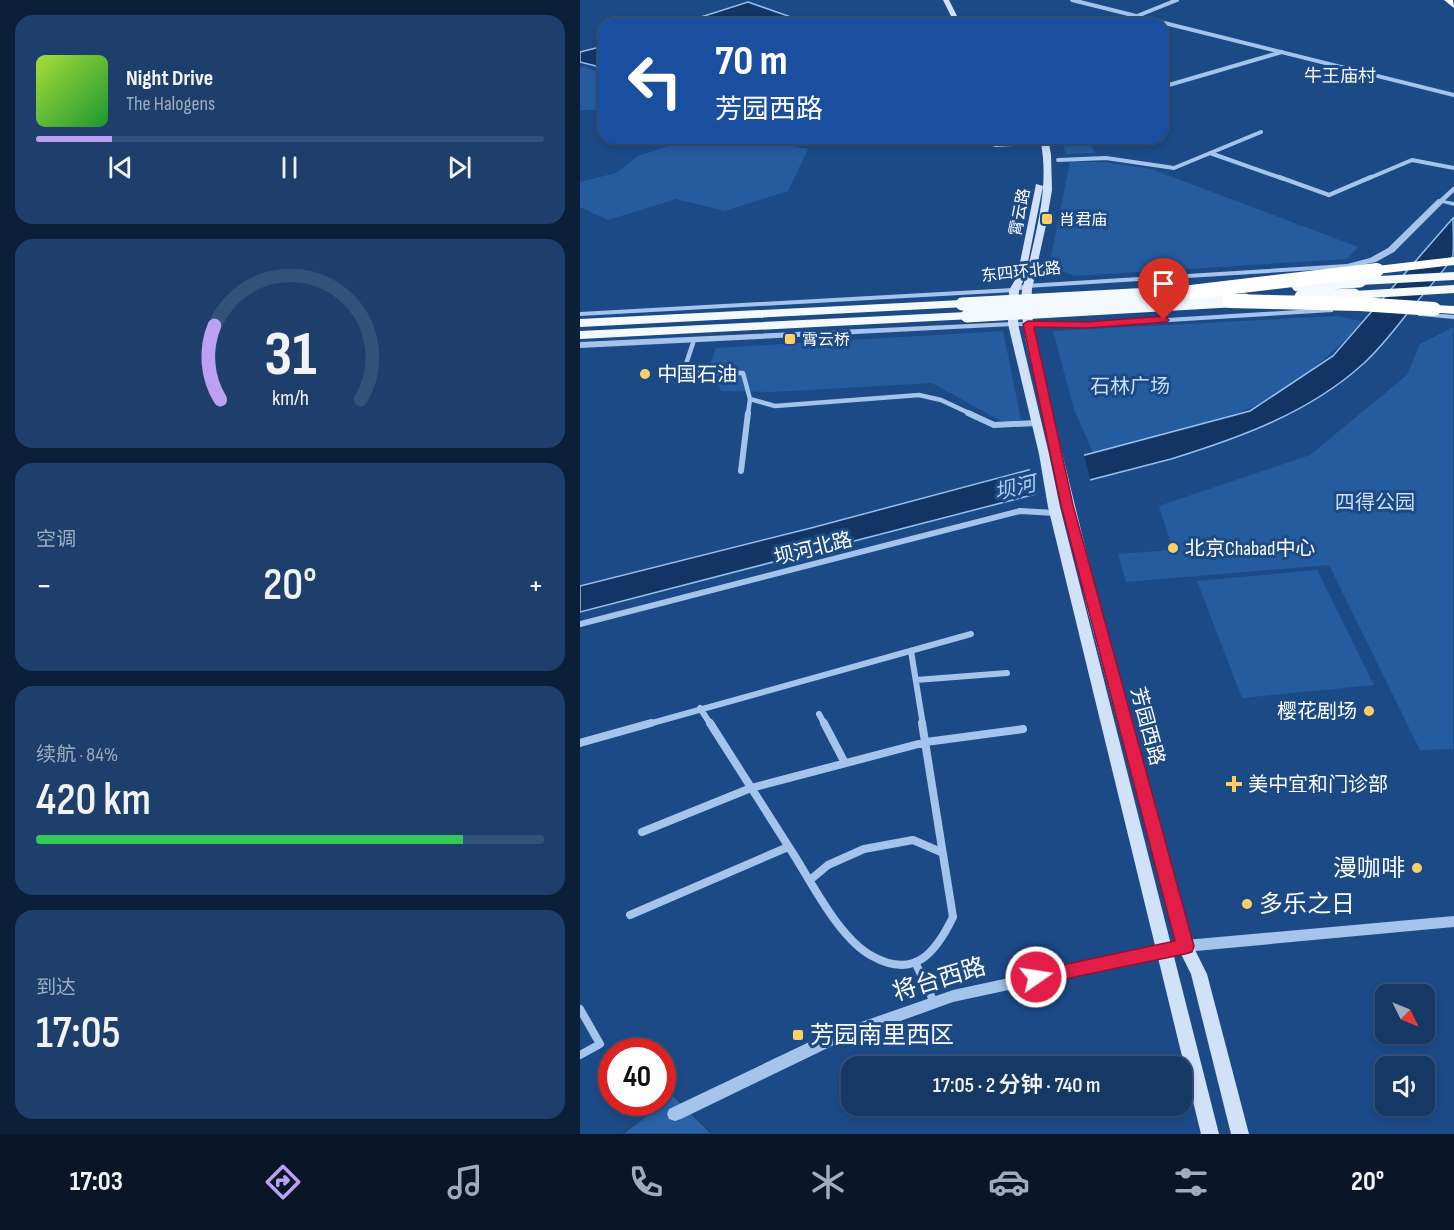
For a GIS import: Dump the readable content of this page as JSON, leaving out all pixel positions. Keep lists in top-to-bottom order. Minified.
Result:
{"streets":{"highway":["东四环北路"],"main road":["霄云路","芳园西路"],"street":["坝河北路","将台西路"]},"crossings":[["霄云路","东四环北路"],["霄云路","芳园西路"],["坝河北路","芳园西路"],["芳园西路","将台西路"]],"districts":["牛王庙村"],"water":["坝河"],"parks":["石林广场","四得公园"],"places":{"transit":["肖君庙","霄云桥","芳园南里西区"],"other":["中国石油","北京Chabad中心","樱花剧场","漫咖啡","多乐之日"],"health":["美中宜和门诊部"]},"north":"bottom right","page":{"turn":["70 m","芳园西路"],"song":["Night Drive","The Halogens"],"tile":["空调",["续航 · 84%","420 km"],["到达","17:05"]],"heat":["−","20°","+"],"limit":"40","trip":"17:05 · 2 分钟 · 740 m","tabs":["17:03","20°"],"gauge":["31","km/h"]}}
